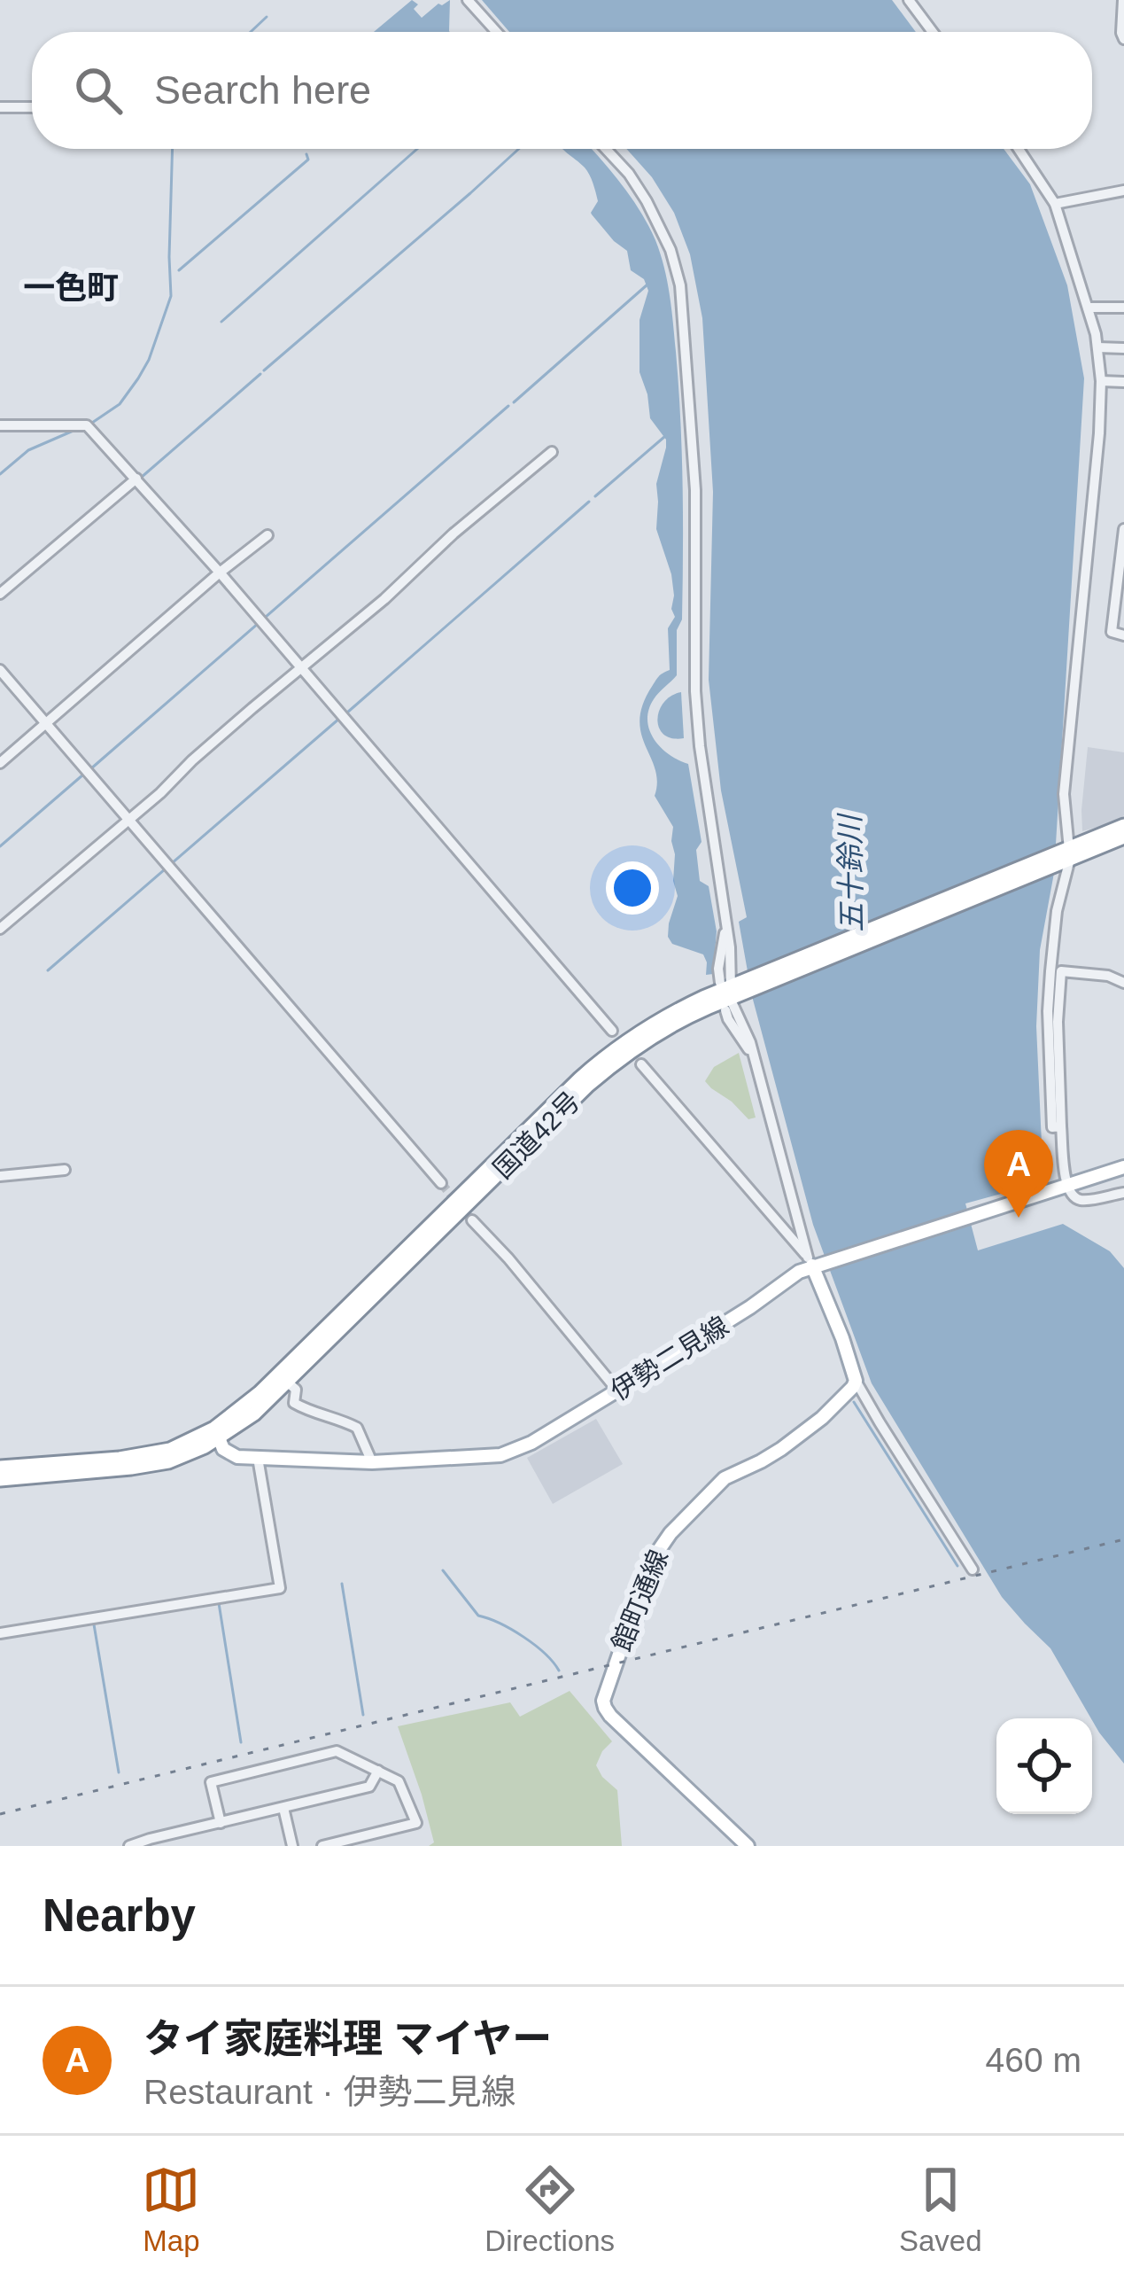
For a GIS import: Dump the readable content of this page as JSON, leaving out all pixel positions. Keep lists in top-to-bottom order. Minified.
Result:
{"streets":{"highway":["国道42号"],"main road":["伊勢二見線","館町通線"]},"crossings":[["国道42号","伊勢二見線"]],"districts":["一色町"],"water":["五十鈴川"],"page":{"search":"Search here","pins":"A","heading":"Nearby","list":[{"mark":"A","name":"タイ家庭料理 マイヤー","note":"Restaurant · 伊勢二見線","value":"460 m"}],"nav":["Map","Directions","Saved"]}}
